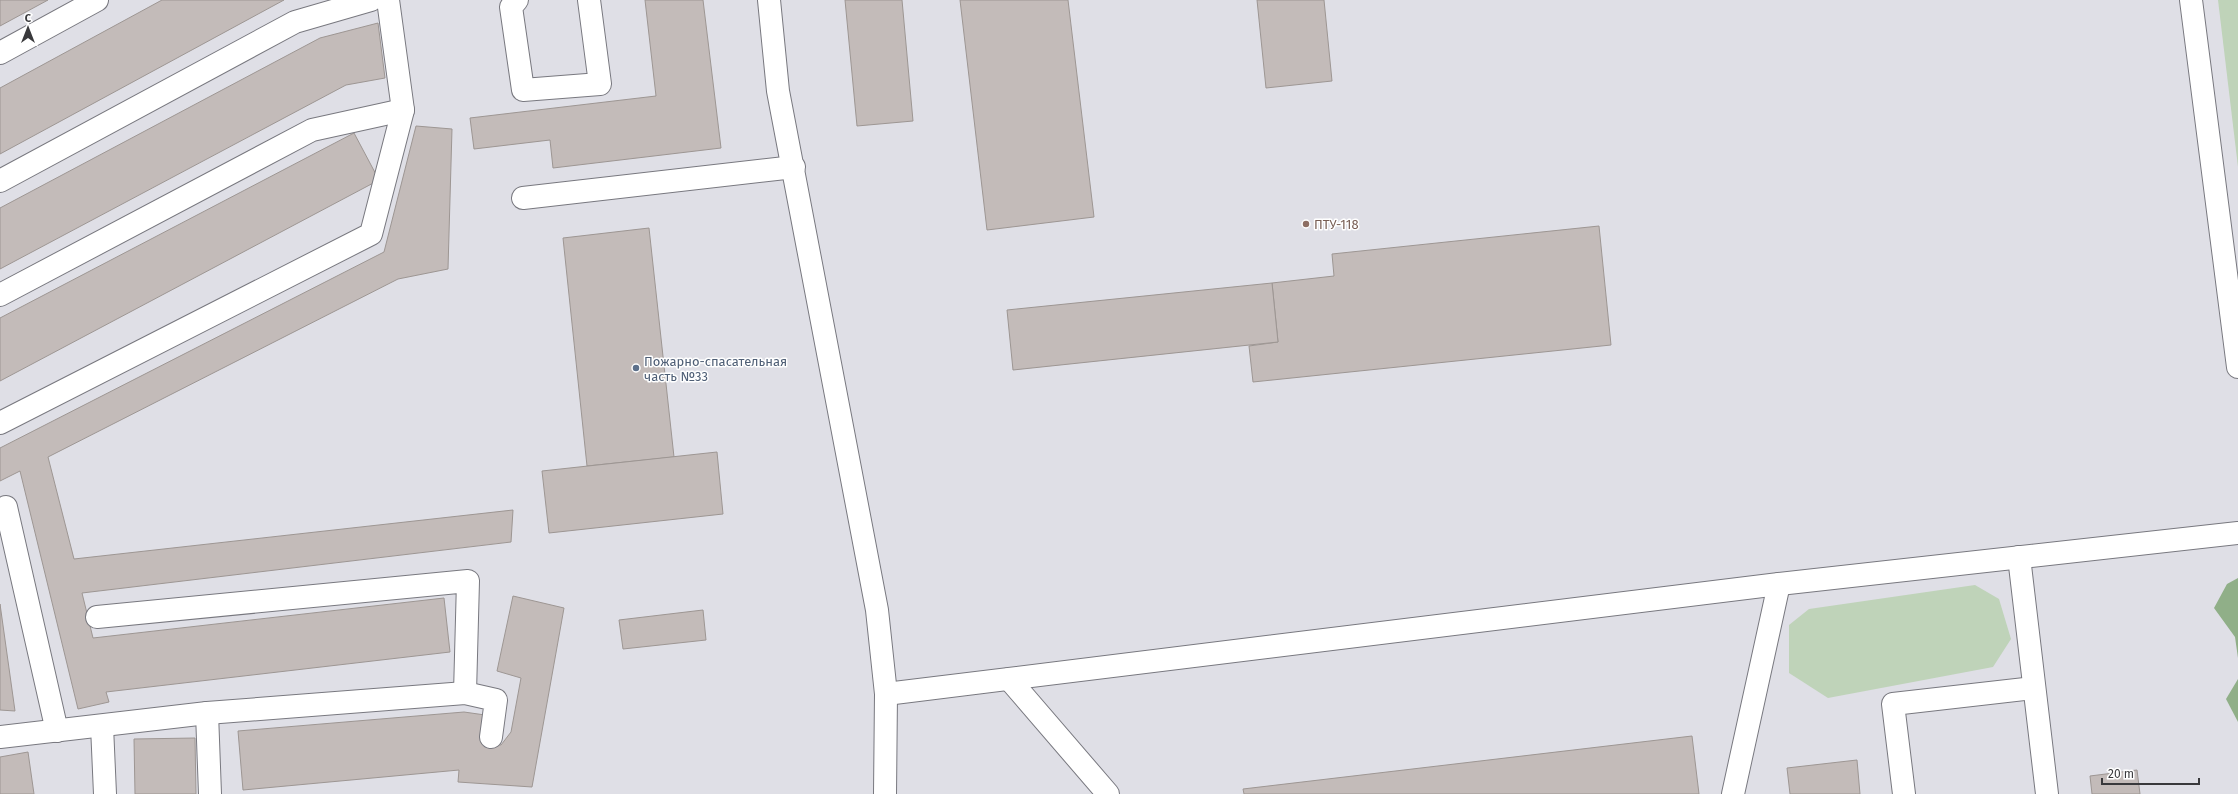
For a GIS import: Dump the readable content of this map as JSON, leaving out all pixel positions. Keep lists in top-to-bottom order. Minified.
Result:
{"places":["ПТУ-118","Пожарно-спасательная часть №33"],"scale_bar":"20 m","north":"top"}
